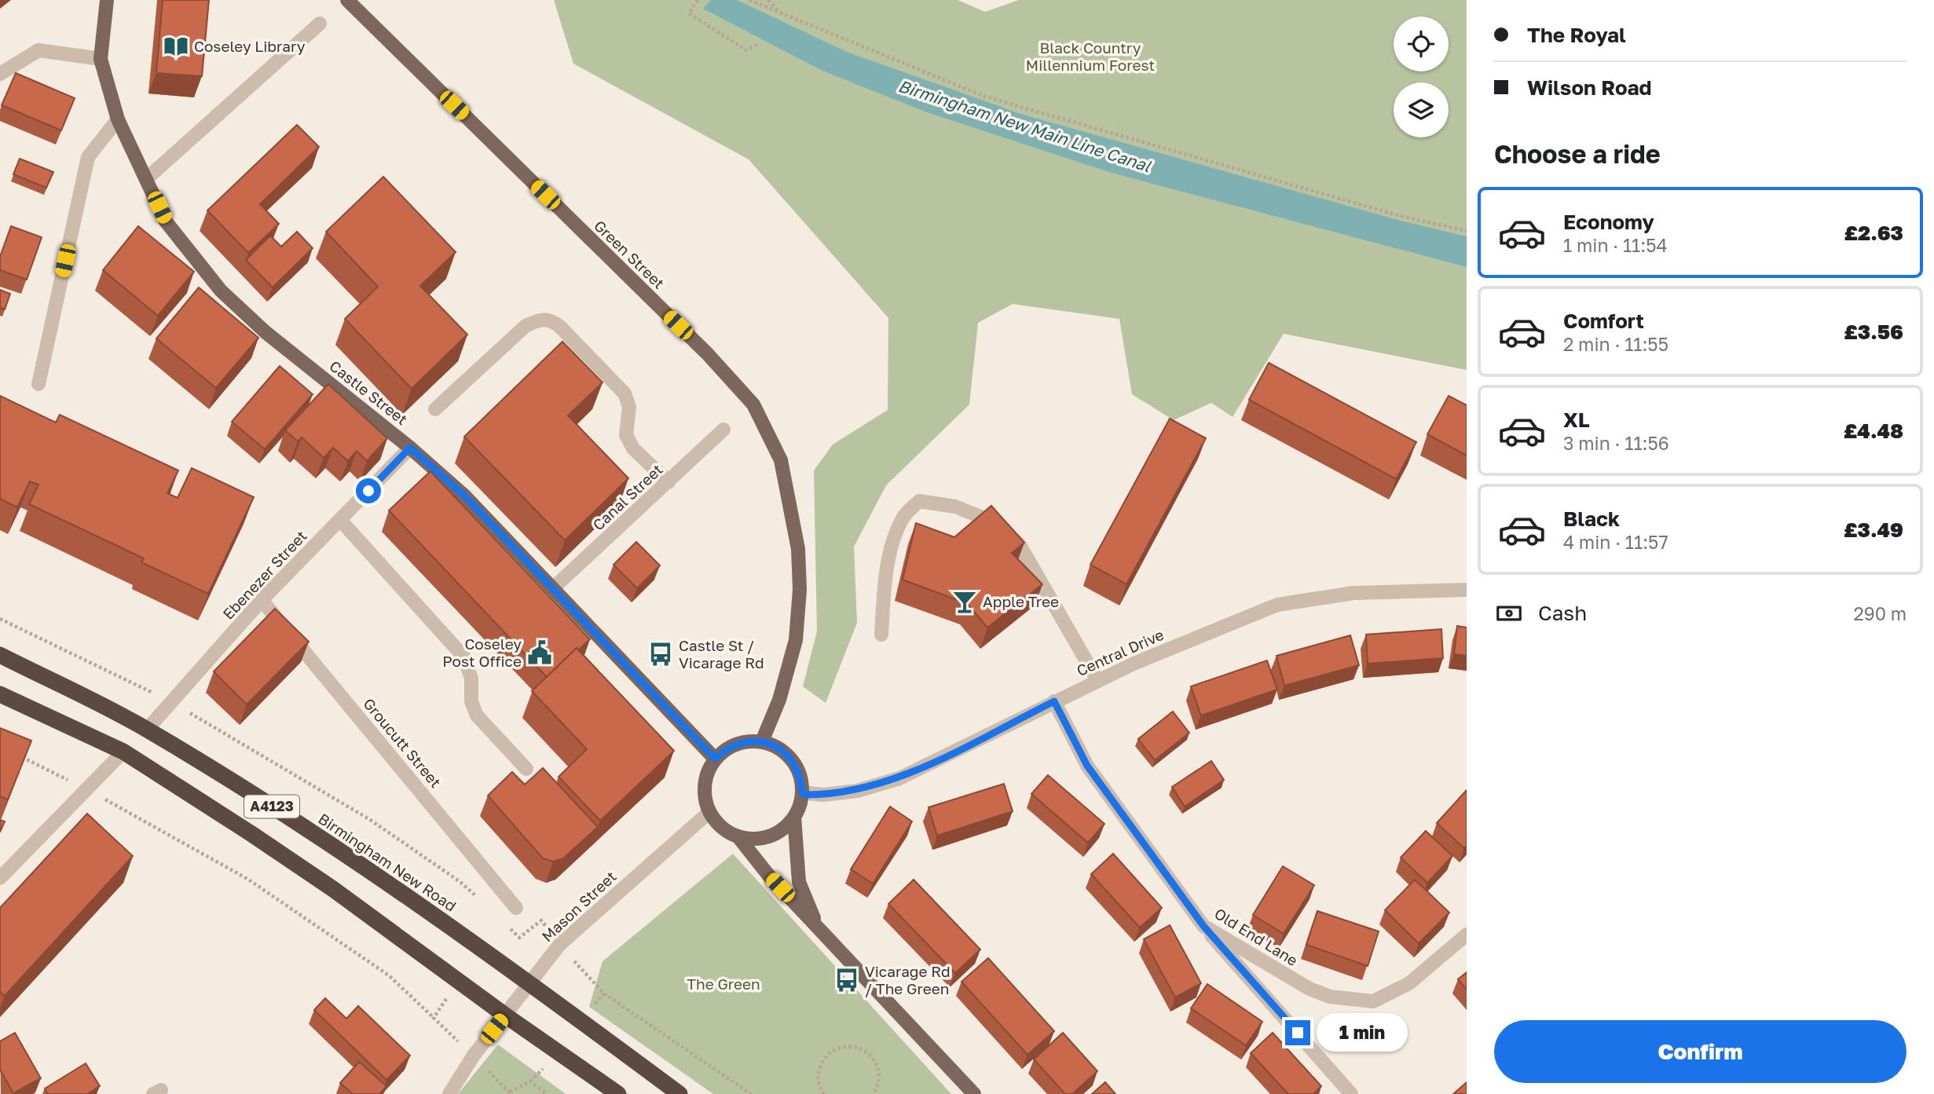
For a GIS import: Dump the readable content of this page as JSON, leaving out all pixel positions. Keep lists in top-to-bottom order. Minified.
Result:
{"streets":{"highway":["A4123","Birmingham New Road"],"main road":["Green Street","Castle Street"],"street":["Canal Street","Ebenezer Street","Central Drive","Groucutt Street","Mason Street","Old End Lane"]},"crossings":[["Green Street","Castle Street"],["Green Street","Central Drive"],["Green Street","Mason Street"],["Castle Street","Canal Street"],["Castle Street","Ebenezer Street"],["Castle Street","Central Drive"],["Castle Street","Mason Street"],["Ebenezer Street","Groucutt Street"],["Ebenezer Street","Birmingham New Road"],["Central Drive","Mason Street"],["Central Drive","Old End Lane"],["A4123","Mason Street"],["Birmingham New Road","Mason Street"]],"water":["Birmingham New Main Line Canal"],"parks":["Black Country Millennium Forest","The Green"],"places":{"library":["Coseley Library"],"bar":["Apple Tree"],"public building":["Coseley Post Office"],"bus stop":["Castle St / Vicarage Rd","Vicarage Rd / The Green"]},"page":{"banner":["The Royal","Wilson Road"],"heading":"Choose a ride","list":[{"name":"Economy","note":"1 min · 11:54","value":"£2.63"},{"name":"Comfort","note":"2 min · 11:55","value":"£3.56"},{"name":"XL","note":"3 min · 11:56","value":"£4.48"},{"name":"Black","note":"4 min · 11:57","value":"£3.49"}],"pay":["Cash","290 m"],"buttons":"Confirm","bubble":"1 min"}}
